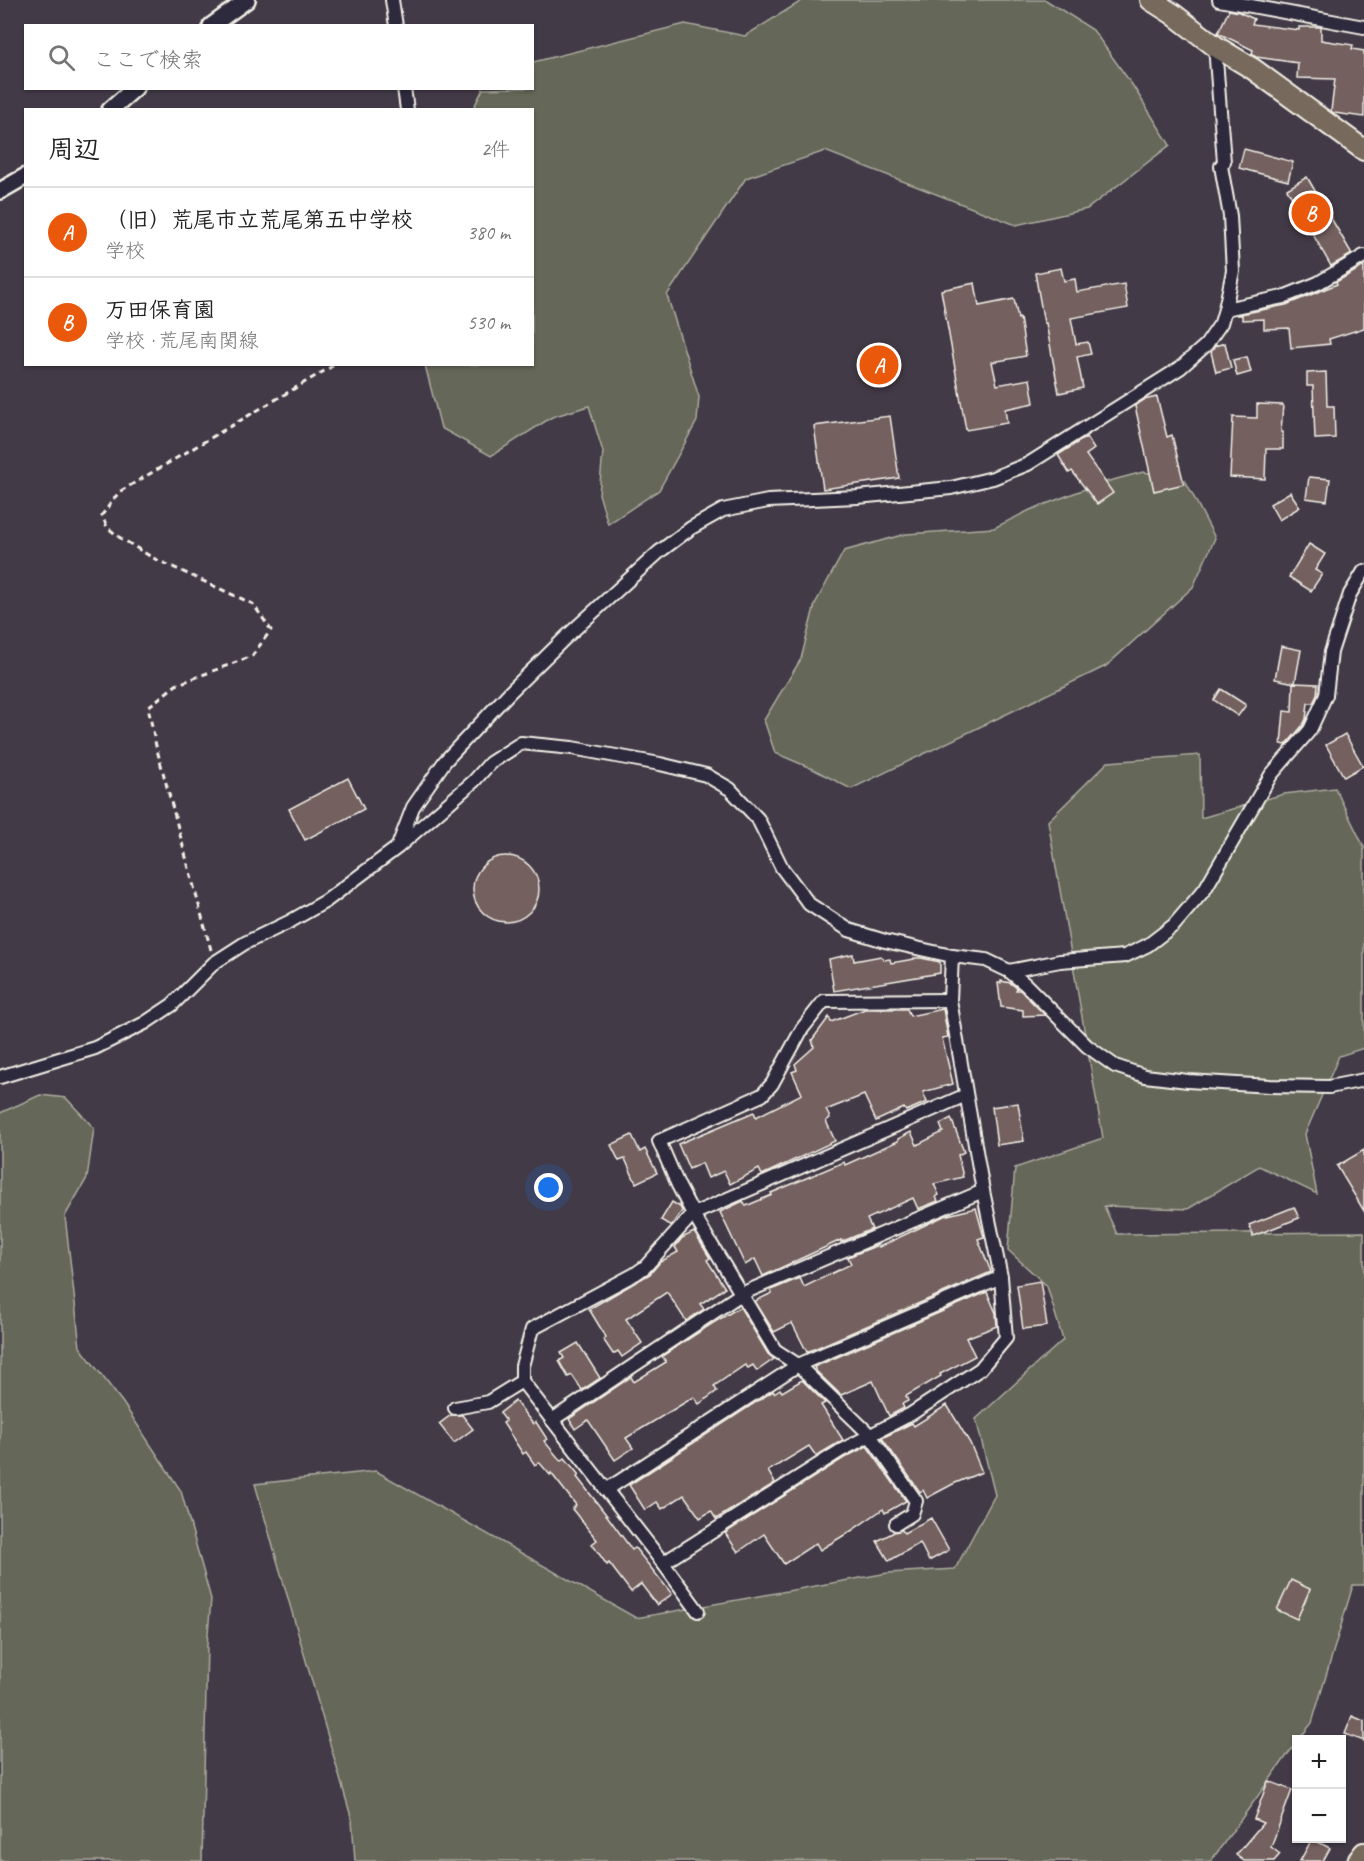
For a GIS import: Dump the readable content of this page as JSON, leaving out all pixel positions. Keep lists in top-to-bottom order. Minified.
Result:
{"page":{"search":"ここで検索","heading":["周辺","2件"],"list":[{"mark":"A","name":"（旧）荒尾市立荒尾第五中学校","note":"学校","value":"380 m"},{"mark":"B","name":"万田保育園","note":"学校 · 荒尾南関線","value":"530 m"}],"pins":["B","A"],"map_buttons":["+","−"]}}
